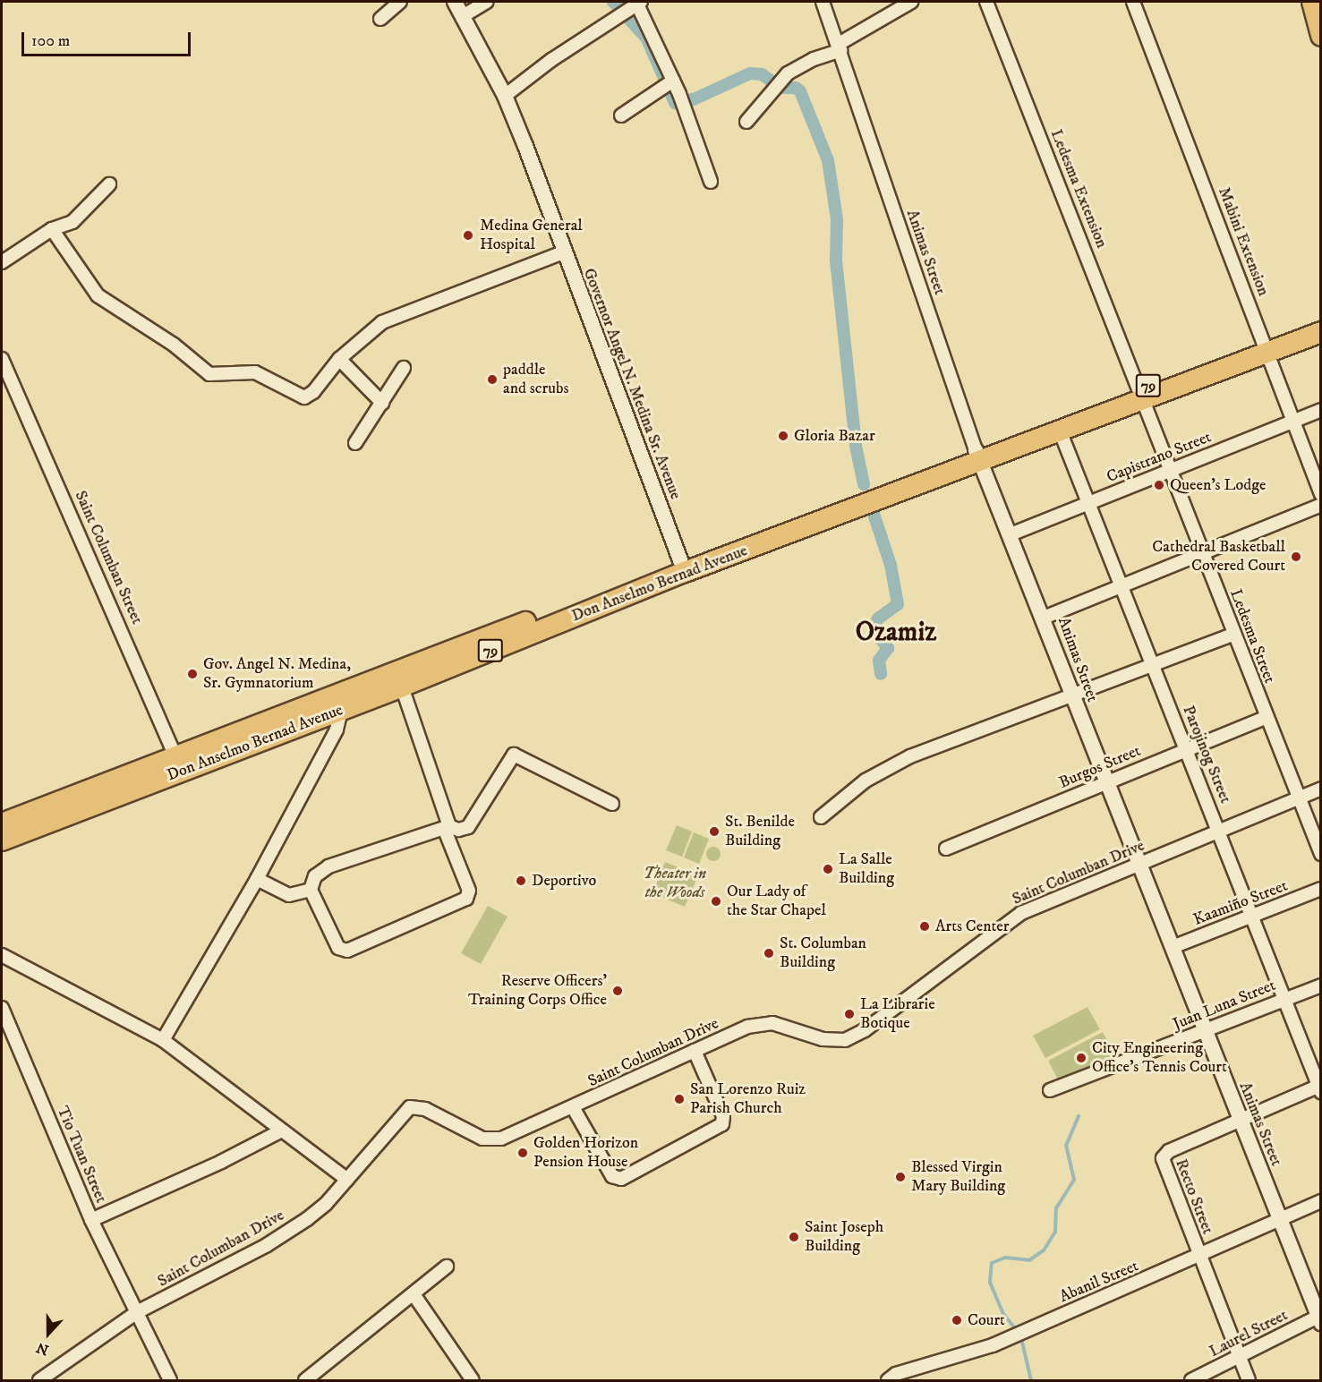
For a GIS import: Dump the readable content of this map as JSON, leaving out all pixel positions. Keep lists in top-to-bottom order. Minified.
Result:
{"streets":{"main road":["79","Don Anselmo Bernad Avenue"],"street":["Ledesma Extension","Mabini Extension","Animas Street","Governor Angel N. Medina Sr. Avenue","Capistrano Street","Saint Columban Street","Ledesma Street","Parojinog Street","Burgos Street","Saint Columban Drive","Kaamiño Street","Juan Luna Street","Tio Tuan Street","Recto Street","Abanil Street","Laurel Street"]},"crossings":[["Ledesma Extension","Don Anselmo Bernad Avenue"],["Ledesma Extension","Ledesma Street"],["Mabini Extension","Capistrano Street"],["Mabini Extension","Don Anselmo Bernad Avenue"],["Animas Street","Capistrano Street"],["Animas Street","Don Anselmo Bernad Avenue"],["Animas Street","Burgos Street"],["Animas Street","Saint Columban Drive"],["Animas Street","Kaamiño Street"],["Animas Street","Juan Luna Street"],["Animas Street","Recto Street"],["Animas Street","Abanil Street"],["Animas Street","Laurel Street"],["Governor Angel N. Medina Sr. Avenue","Don Anselmo Bernad Avenue"],["Capistrano Street","Ledesma Street"],["Capistrano Street","Parojinog Street"],["Saint Columban Street","Don Anselmo Bernad Avenue"],["Don Anselmo Bernad Avenue","Ledesma Street"],["Don Anselmo Bernad Avenue","Parojinog Street"],["Ledesma Street","Burgos Street"],["Ledesma Street","Saint Columban Drive"],["Parojinog Street","Burgos Street"],["Parojinog Street","Saint Columban Drive"],["Parojinog Street","Kaamiño Street"],["Parojinog Street","Juan Luna Street"],["Parojinog Street","Recto Street"],["Saint Columban Drive","Tio Tuan Street"],["Recto Street","Abanil Street"],["Recto Street","Laurel Street"]],"districts":["Ozamiz"],"parks":["Theater in the Woods"],"places":["Medina General Hospital","paddle and scrubs","Gloria Bazar","Queen's Lodge","Cathedral Basketball Covered Court","Gov. Angel N. Medina, Sr. Gymnatorium","St. Benilde Building","La Salle Building","Deportivo","Our Lady of the Star Chapel","Arts Center","St. Columban Building","Reserve Officers' Training Corps Office","La Librarie Botique","City Engineering Office's Tennis Court","San Lorenzo Ruiz Parish Church","Golden Horizon Pension House","Blessed Virgin Mary Building","Saint Joseph Building","Court"],"scale_bar":"100 m","north":"bottom"}
